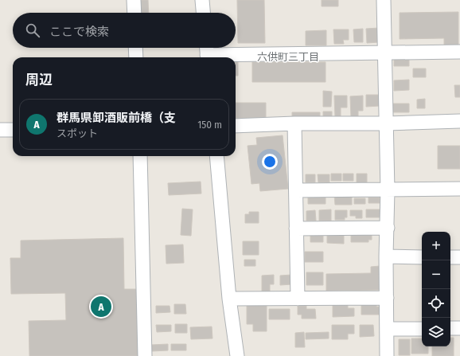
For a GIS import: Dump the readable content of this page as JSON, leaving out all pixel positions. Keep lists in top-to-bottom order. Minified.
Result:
{"districts":["六供町三丁目"],"page":{"search":"ここで検索","heading":"周辺","list":[{"mark":"A","name":"群馬県卸酒販前橋（支","note":"スポット","value":"150 m"}],"map_buttons":["+","−"],"pins":"A"}}
